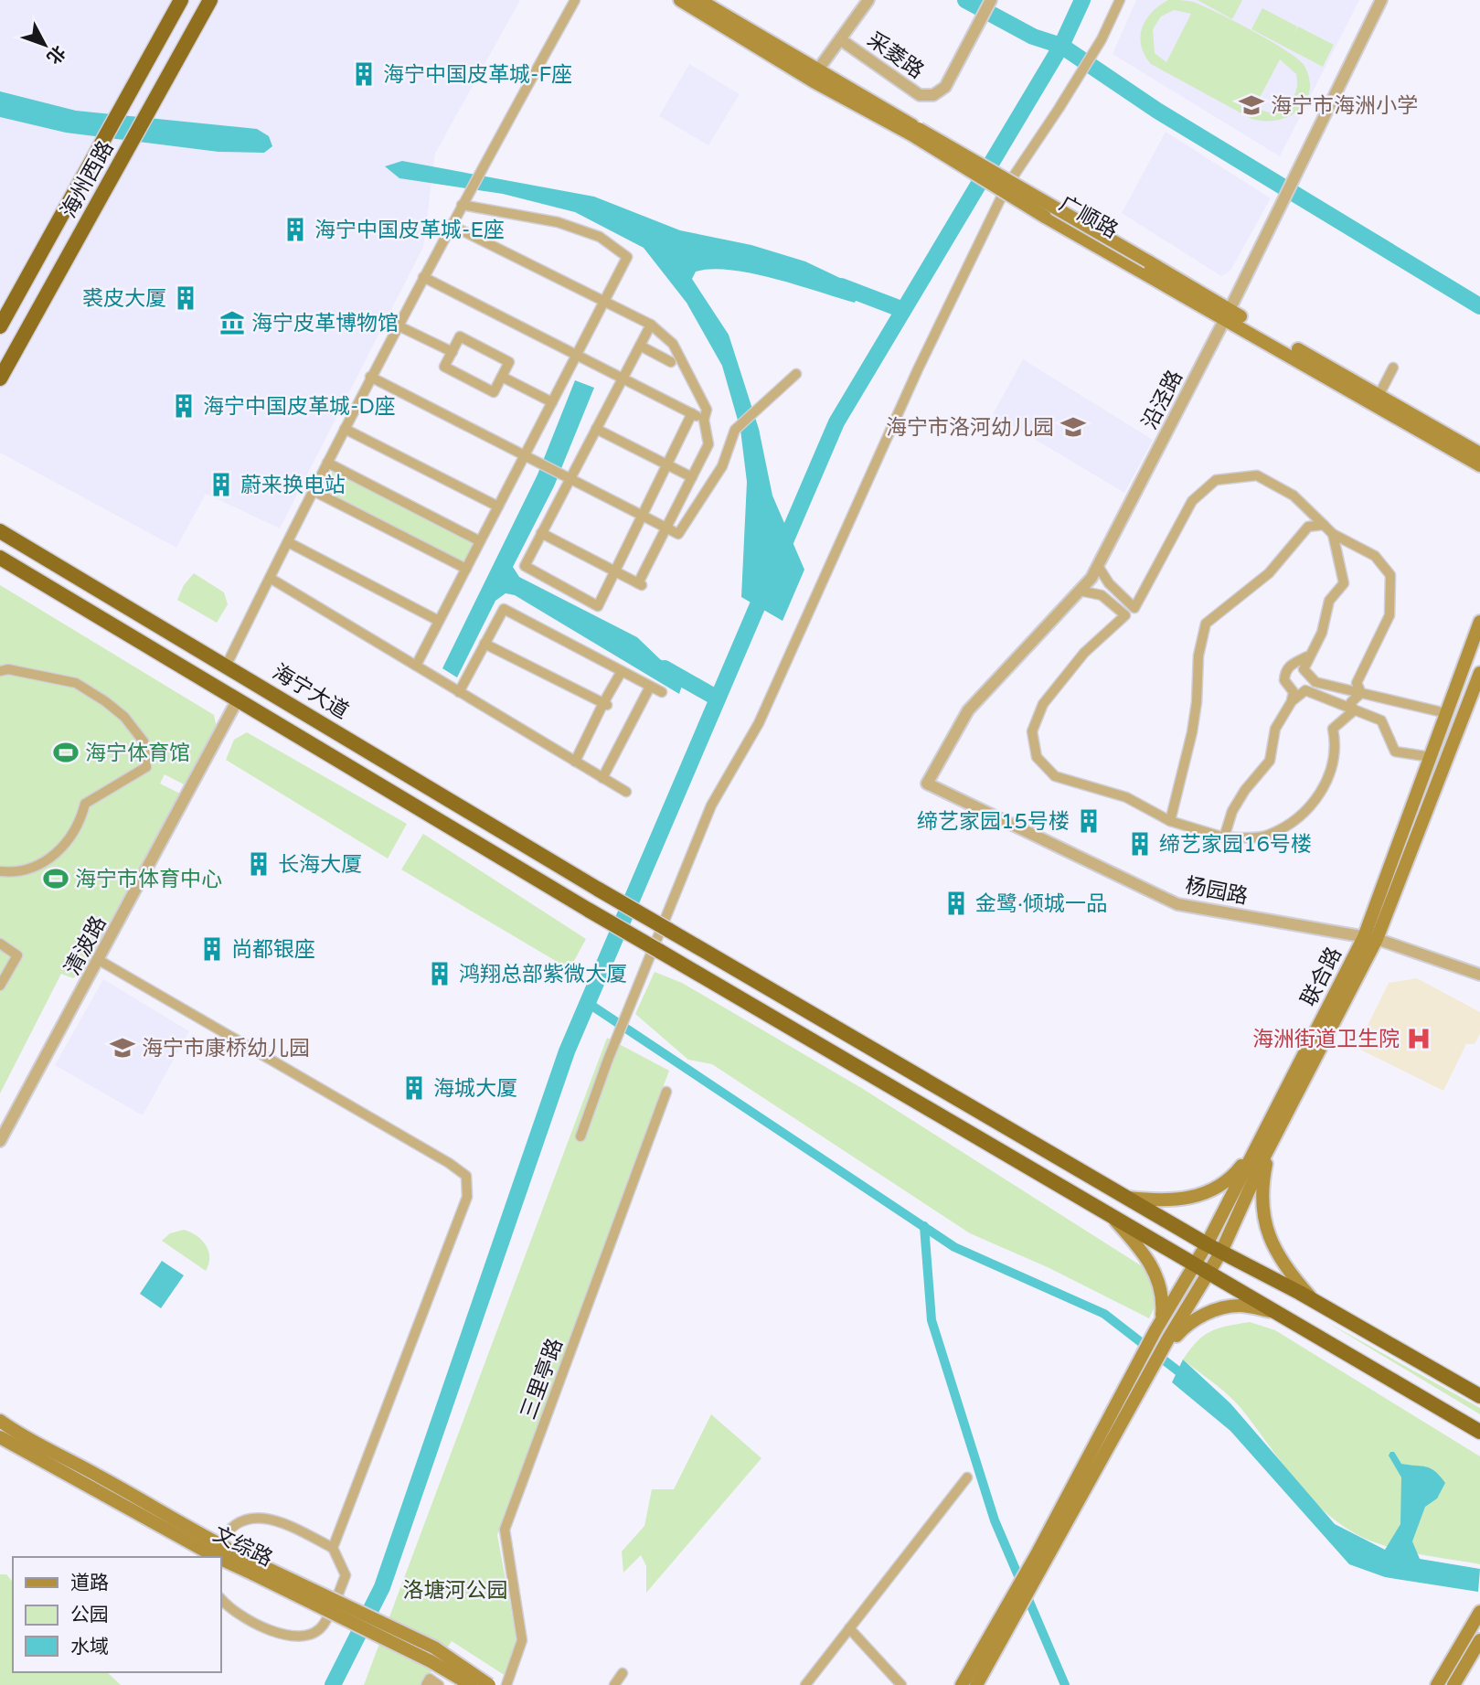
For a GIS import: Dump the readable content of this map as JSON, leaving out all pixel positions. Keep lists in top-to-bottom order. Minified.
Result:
{"streets":{"highway":["海州西路","海宁大道"],"main road":["广顺路","联合路","文综路"],"street":["采菱路","沿泾路","杨园路","清波路","三里亭路"]},"crossings":[["广顺路","沿泾路"],["沿泾路","杨园路"],["杨园路","联合路"]],"parks":["洛塘河公园"],"places":{"building":["海宁中国皮革城-F座","海宁中国皮革城-E座","裘皮大厦","海宁中国皮革城-D座","蔚来换电站","缔艺家园15号楼","缔艺家园16号楼","长海大厦","金鹭·倾城一品","尚都银座","鸿翔总部紫微大厦","海城大厦"],"school or university":["海宁市海洲小学","海宁市洛河幼儿园","海宁市康桥幼儿园"],"museum":["海宁皮革博物馆"],"sports":["海宁体育馆","海宁市体育中心"],"hospital":["海洲街道卫生院"]},"legend":["道路","公园","水域"],"north":"bottom right"}
